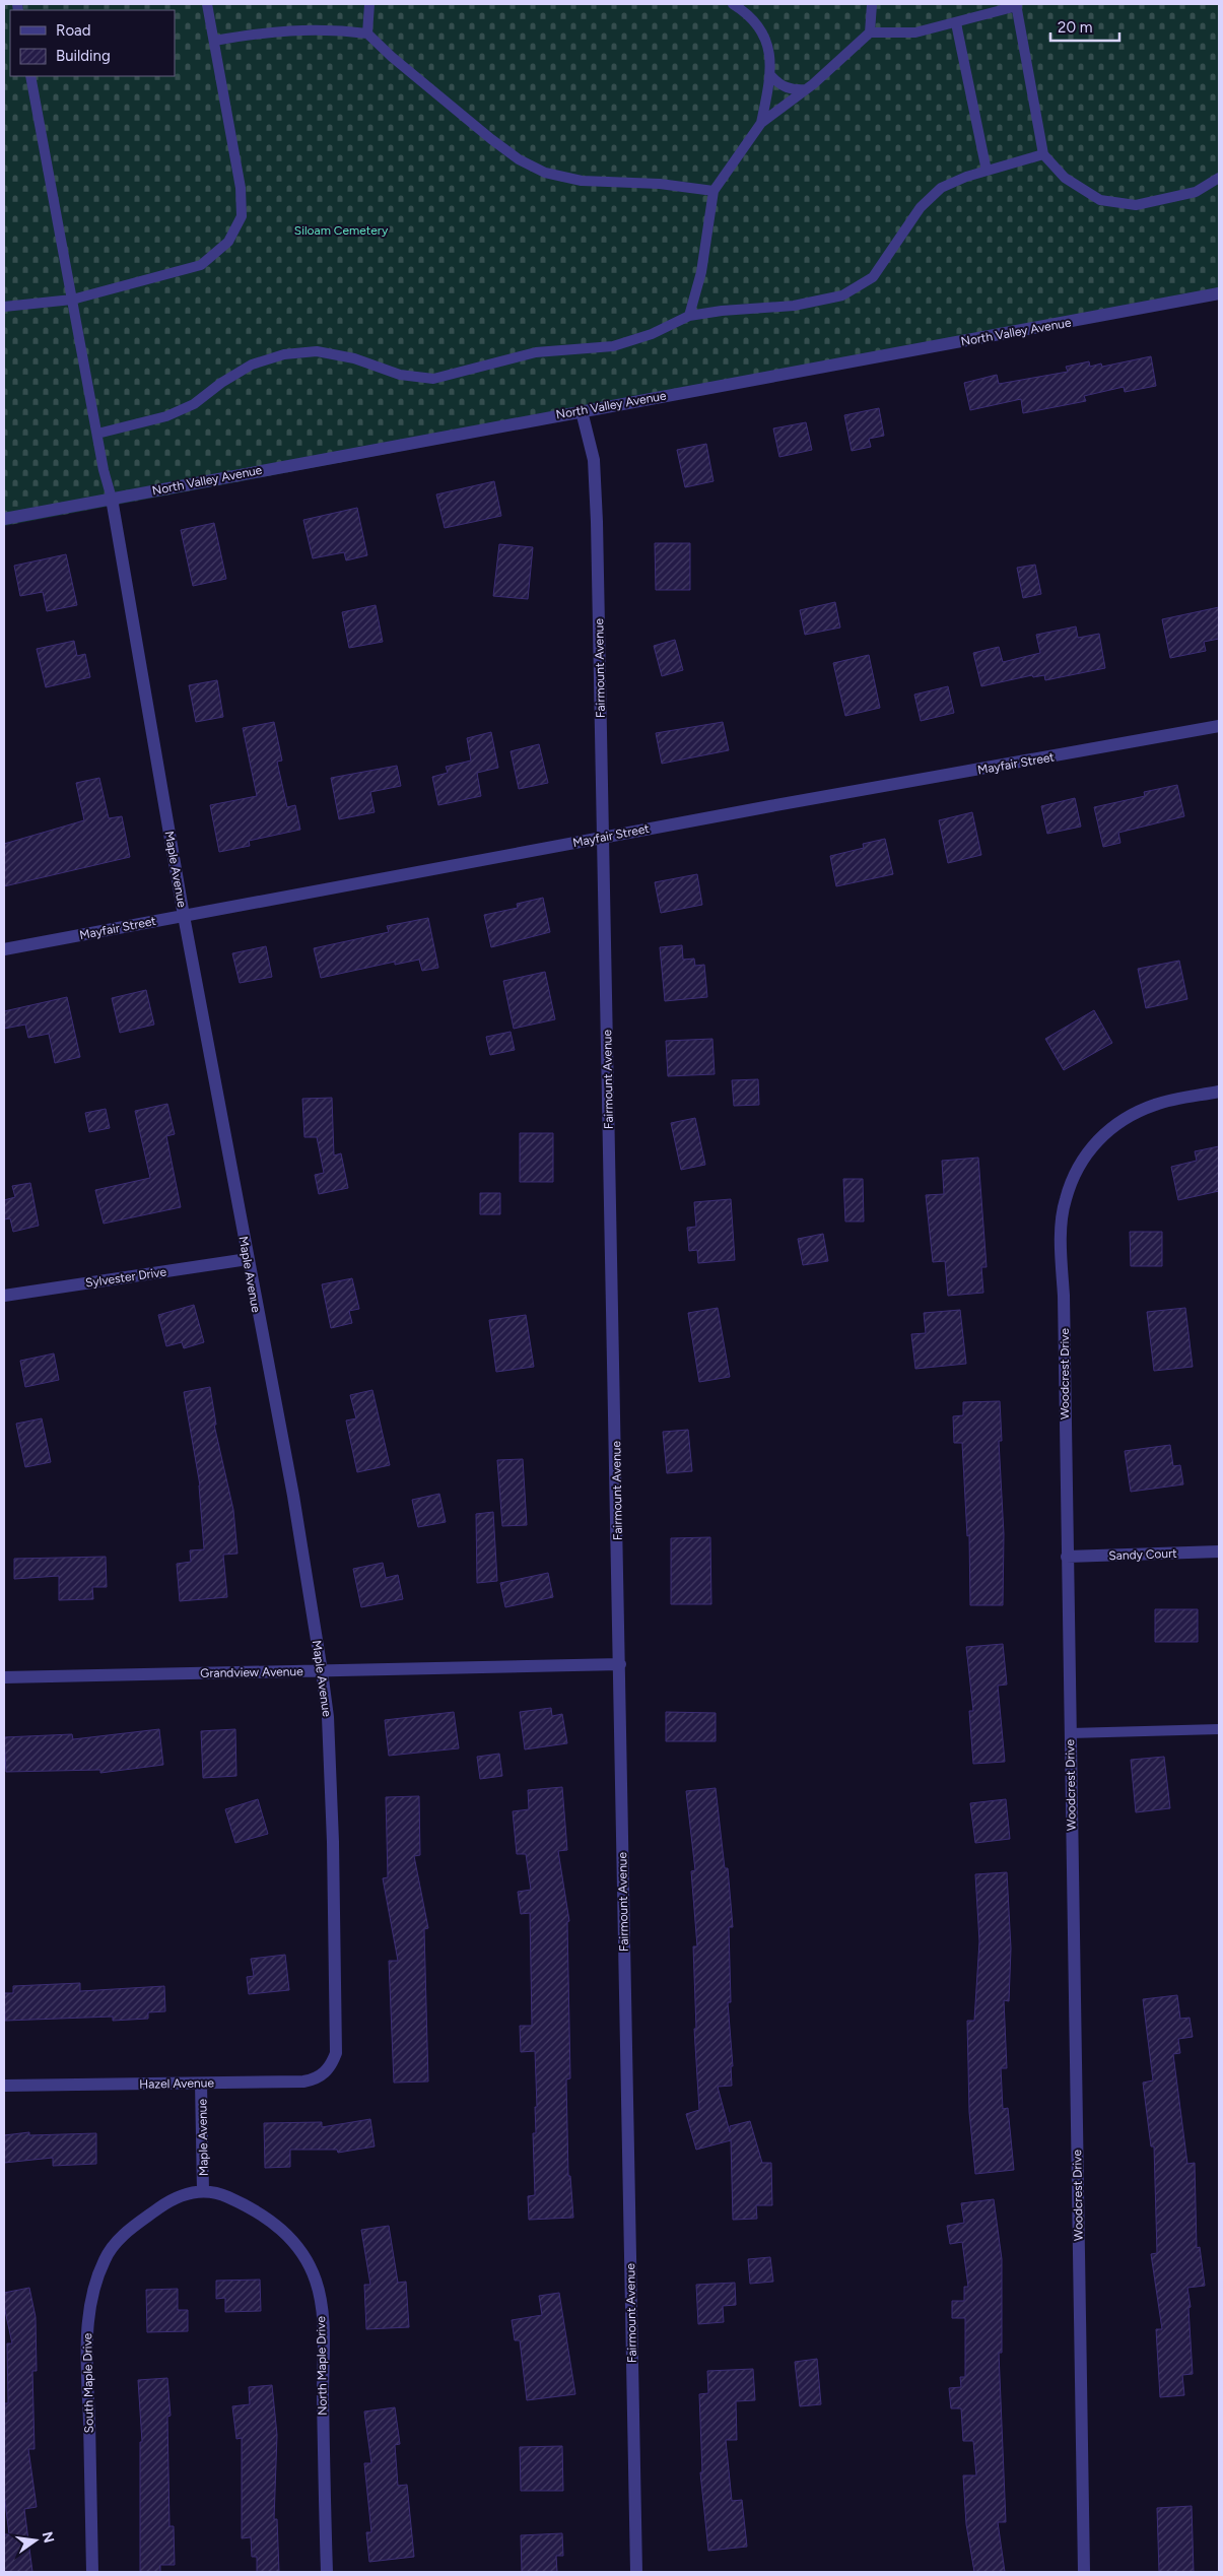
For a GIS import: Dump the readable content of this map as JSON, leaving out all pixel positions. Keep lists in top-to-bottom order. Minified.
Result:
{"streets":{"street":["North Valley Avenue","Fairmount Avenue","Mayfair Street","Maple Avenue","Sylvester Drive","Woodcrest Drive","Sandy Court","Grandview Avenue","Hazel Avenue","North Maple Drive","South Maple Drive"]},"crossings":[["North Valley Avenue","Fairmount Avenue"],["North Valley Avenue","Maple Avenue"],["Fairmount Avenue","Mayfair Street"],["Fairmount Avenue","Grandview Avenue"],["Mayfair Street","Maple Avenue"],["Maple Avenue","Sylvester Drive"],["Maple Avenue","Grandview Avenue"],["Maple Avenue","Hazel Avenue"],["Maple Avenue","North Maple Drive"],["Maple Avenue","South Maple Drive"],["Woodcrest Drive","Sandy Court"],["North Maple Drive","South Maple Drive"]],"parks":["Siloam Cemetery"],"legend":["Road","Building"],"scale_bar":"20 m","north":"right"}
